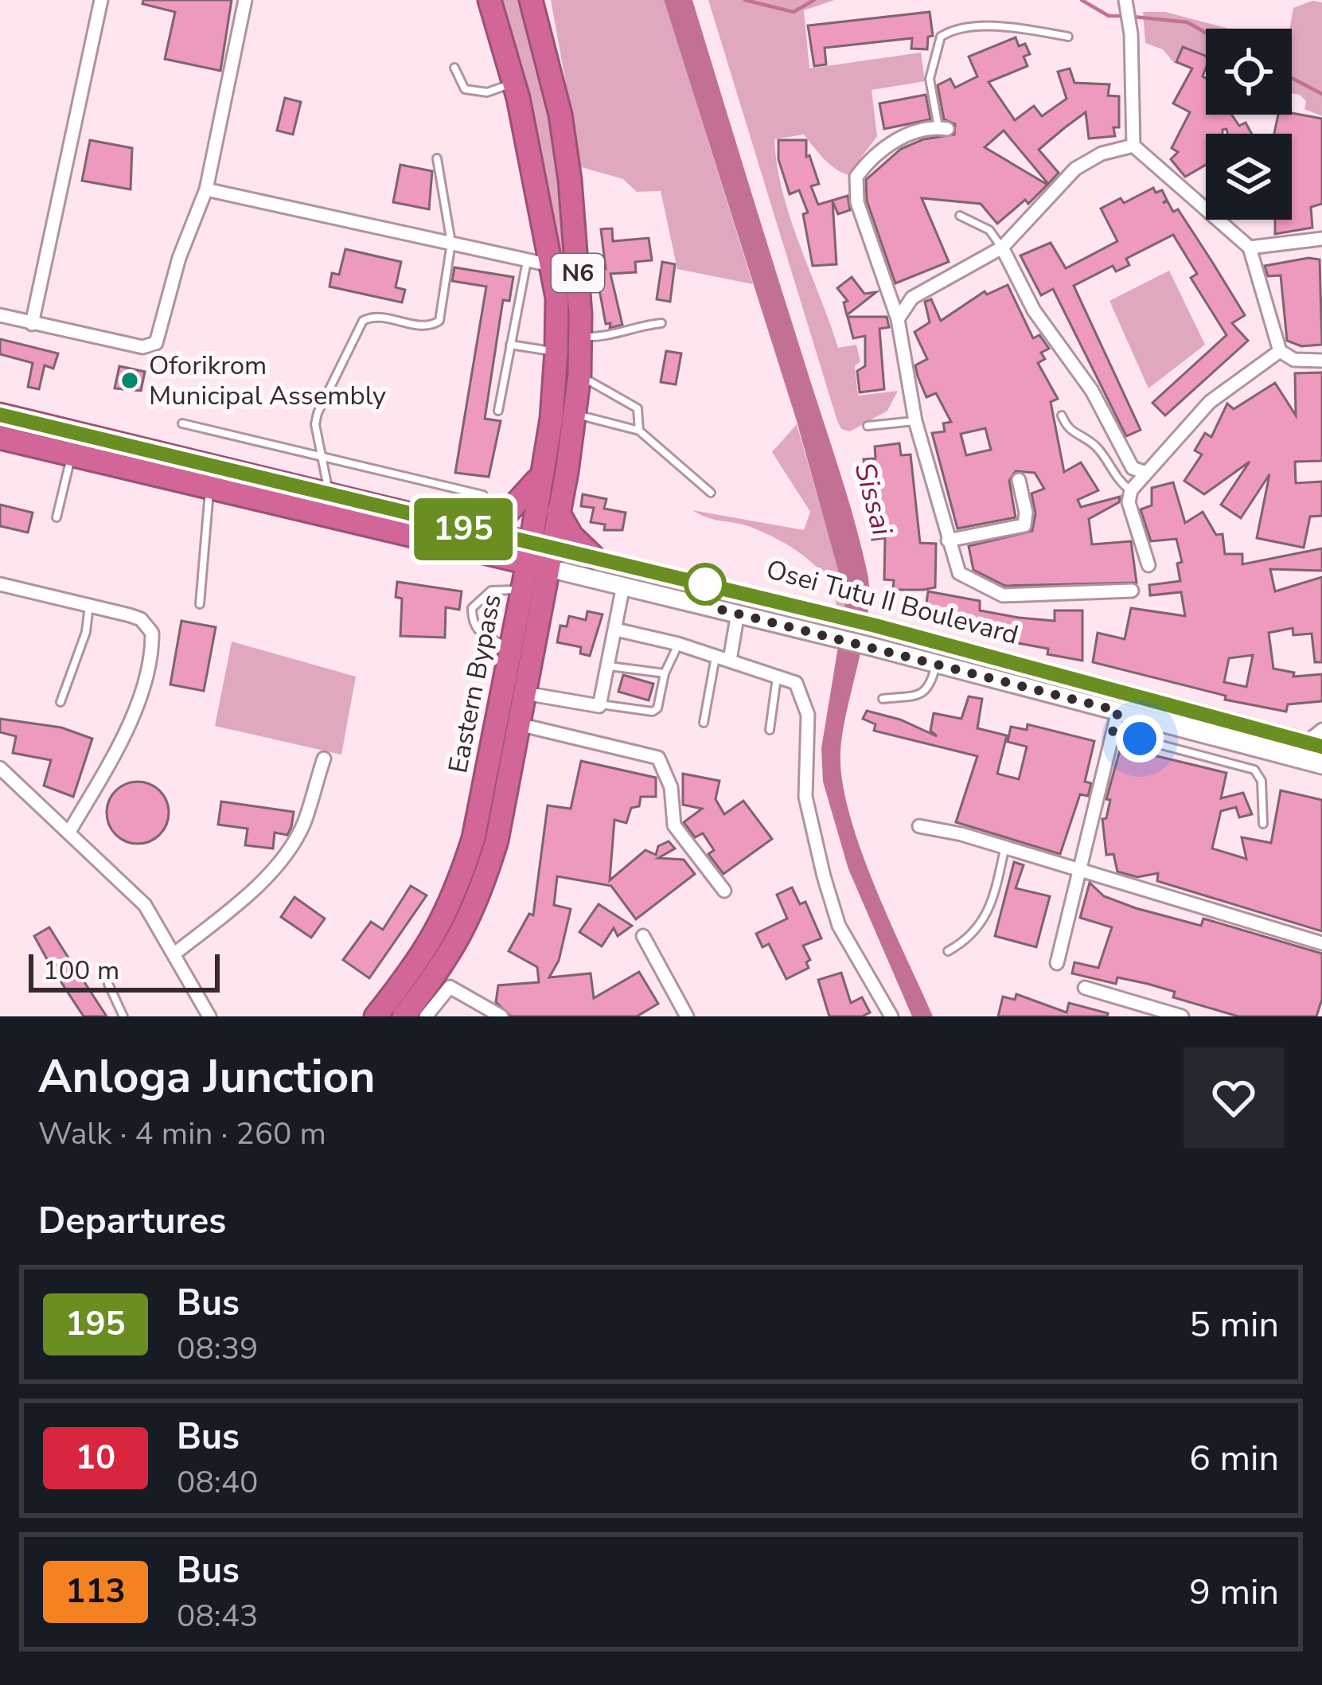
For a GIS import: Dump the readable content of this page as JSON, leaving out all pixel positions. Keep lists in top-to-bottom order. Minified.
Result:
{"streets":{"highway":["N6","Osei Tutu II Boulevard","Eastern Bypass"]},"crossings":[["Osei Tutu II Boulevard","Eastern Bypass"]],"water":["Sissai"],"places":["Oforikrom Municipal Assembly"],"lines":["bus line 195"],"scale_bar":"100 m","page":{"on_map":"195","scale":"100 m","heading":[["Anloga Junction","Walk · 4 min · 260 m"],"Departures"],"list":[{"mark":"195","name":"Bus","note":"08:39","value":"5 min"},{"mark":"10","name":"Bus","note":"08:40","value":"6 min"},{"mark":"113","name":"Bus","note":"08:43","value":"9 min"}]}}
